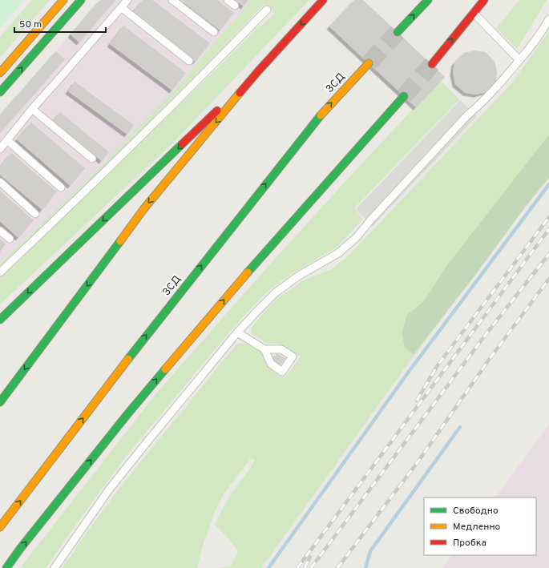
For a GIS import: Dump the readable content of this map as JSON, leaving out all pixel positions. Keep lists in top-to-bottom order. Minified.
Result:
{"streets":{"main road":["ЗСД"]},"legend":["Свободно","Медленно","Пробка"],"scale_bar":"50 m"}
